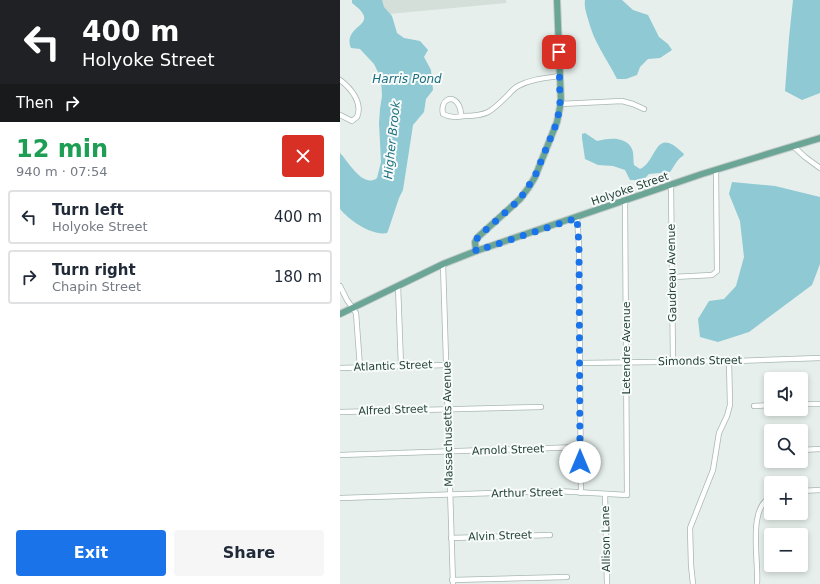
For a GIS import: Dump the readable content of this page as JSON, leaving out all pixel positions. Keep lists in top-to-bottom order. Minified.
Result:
{"streets":{"main road":["Holyoke Street"],"street":["Gaudreau Avenue","Letendre Avenue","Simonds Street","Atlantic Street","Alfred Street","Massachusetts Avenue","Arnold Street","Arthur Street","Alvin Street","Allison Lane"]},"crossings":[["Holyoke Street","Gaudreau Avenue"],["Holyoke Street","Letendre Avenue"],["Holyoke Street","Massachusetts Avenue"],["Gaudreau Avenue","Simonds Street"],["Letendre Avenue","Simonds Street"],["Letendre Avenue","Arthur Street"],["Atlantic Street","Massachusetts Avenue"],["Alfred Street","Massachusetts Avenue"],["Massachusetts Avenue","Arnold Street"],["Massachusetts Avenue","Arthur Street"],["Massachusetts Avenue","Alvin Street"],["Arthur Street","Allison Lane"]],"water":["Harris Pond","Higher Brook"],"page":{"turn":["400 m","Holyoke Street"],"then":"Then","heading":["12 min","940 m · 07:54"],"list":[{"name":"Turn left","note":"Holyoke Street","value":"400 m"},{"name":"Turn right","note":"Chapin Street","value":"180 m"}],"map_buttons":["+","−"],"buttons":["Exit","Share"]}}
